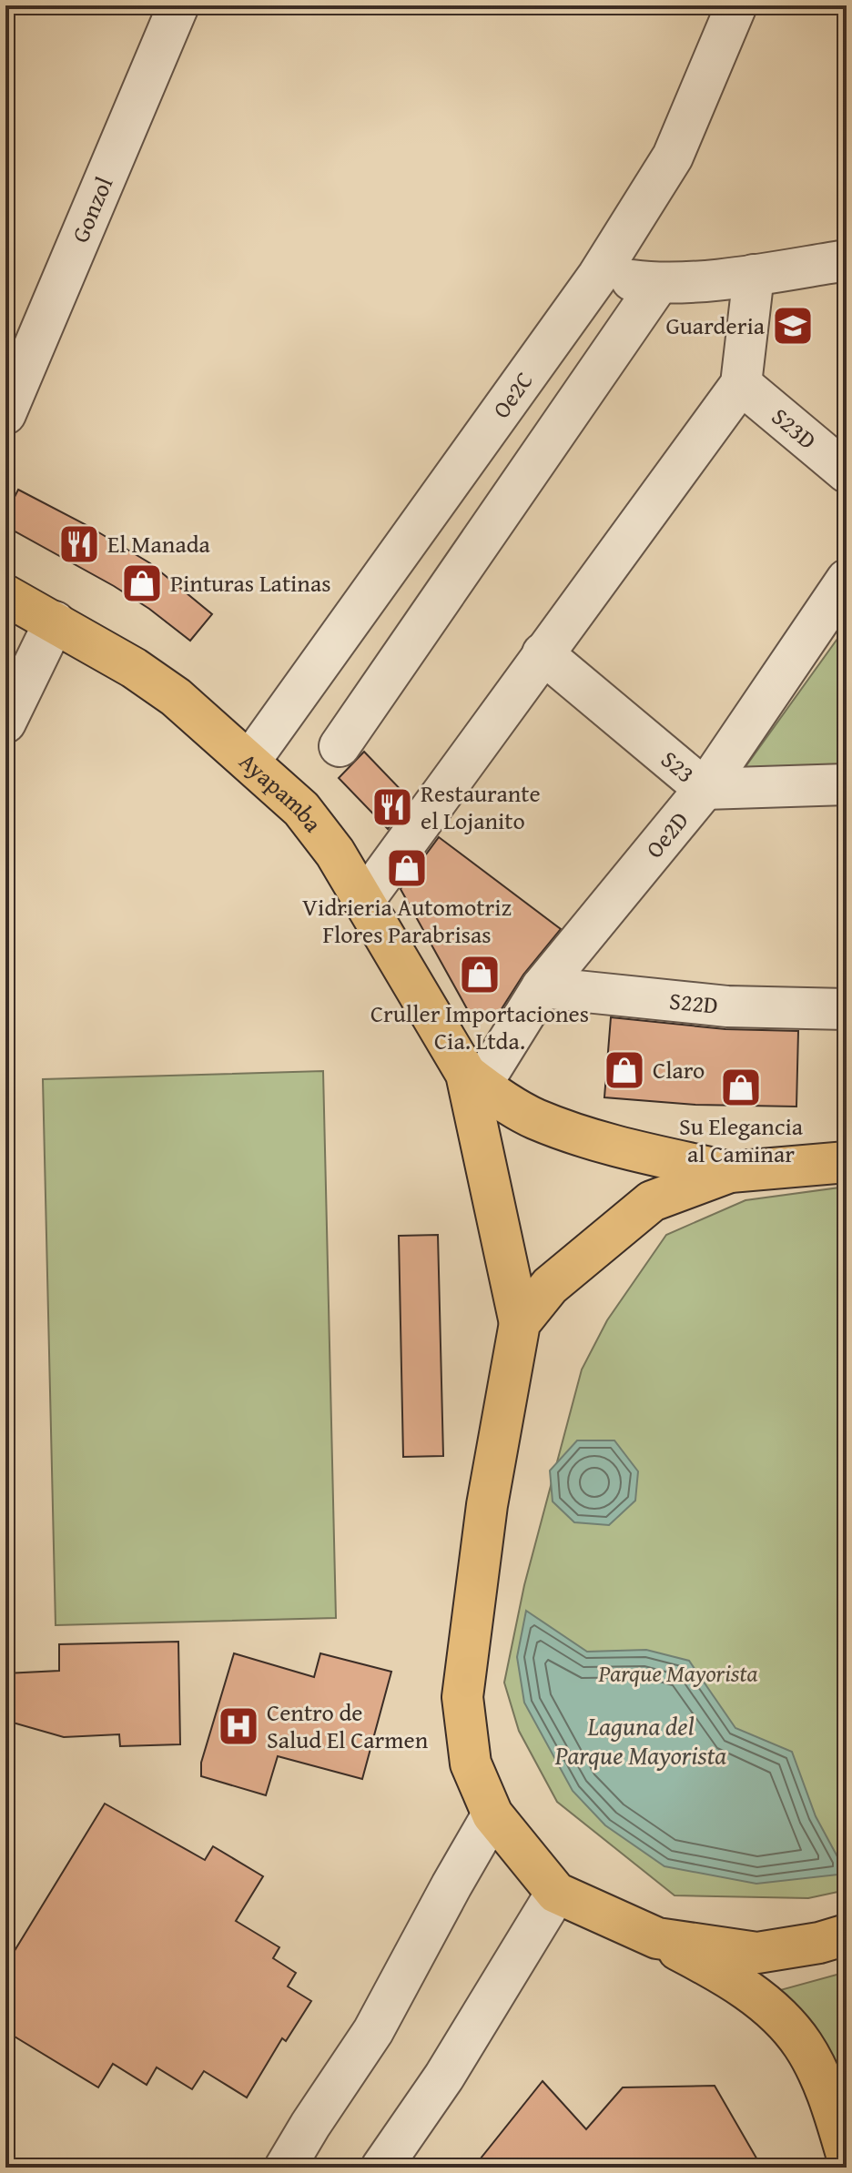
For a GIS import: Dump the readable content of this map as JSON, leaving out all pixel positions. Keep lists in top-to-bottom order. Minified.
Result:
{"streets":{"main road":["Ayapamba"],"street":["Gonzol","Oe2C","S23D","S23","Oe2D","S22D"]},"crossings":[["Oe2C","Ayapamba"],["S23","Oe2D"],["Ayapamba","Oe2D"],["Oe2D","S22D"]],"water":["Laguna del Parque Mayorista"],"parks":["Parque Mayorista"],"places":{"school or university":["Guarderia"],"restaurant":["El Manada","Restaurante el Lojanito"],"shop":["Pinturas Latinas","Vidrieria Automotriz Flores Parabrisas","Cruller Importaciones Cia. Ltda.","Claro","Su Elegancia al Caminar"],"hospital":["Centro de Salud El Carmen"]}}
